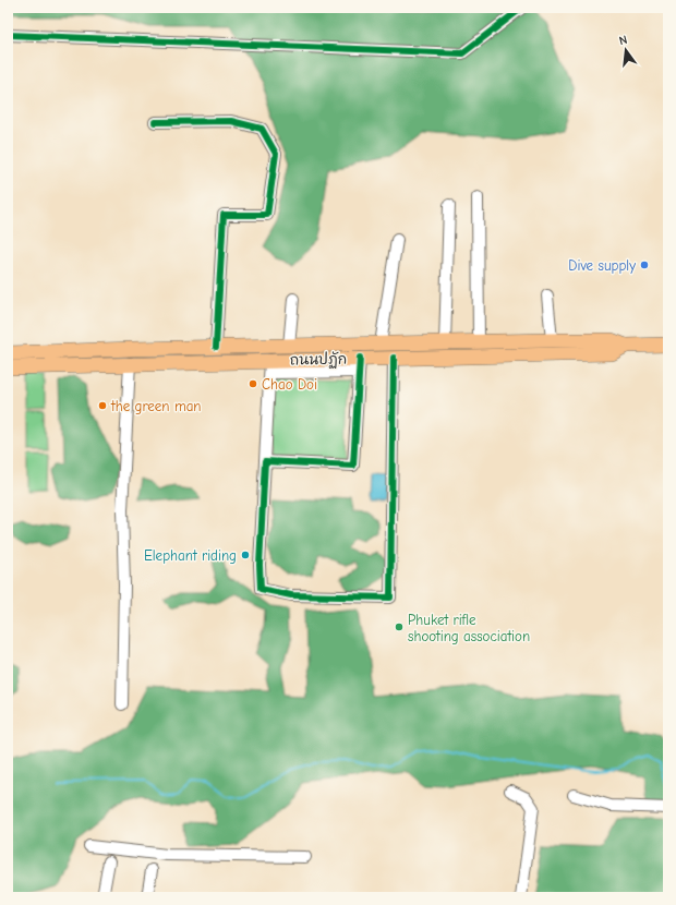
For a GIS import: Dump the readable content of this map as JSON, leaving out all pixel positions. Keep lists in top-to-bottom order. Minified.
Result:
{"streets":{"main road":["ถนนปฏัก"]},"places":["Dive supply","Chao Doi","the green man","Elephant riding","Phuket rifle shooting association"],"north":"top"}
